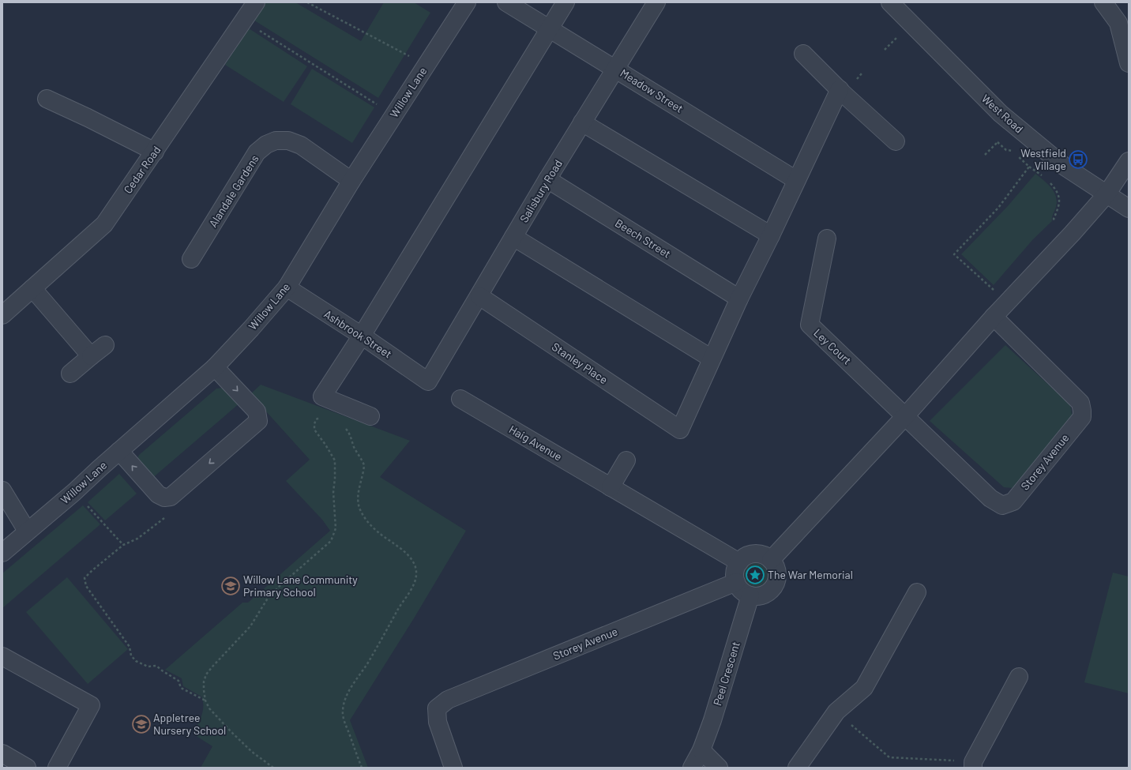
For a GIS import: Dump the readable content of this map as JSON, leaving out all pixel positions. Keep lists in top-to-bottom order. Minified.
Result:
{"streets":{"street":["Meadow Street","Willow Lane","West Road","Cedar Road","Alandale Gardens","Salisbury Road","Beech Street","Ashbrook Street","Ley Court","Stanley Place","Haig Avenue","Storey Avenue","Peel Crescent"]},"crossings":[["Meadow Street","Salisbury Road"],["Willow Lane","Alandale Gardens"],["Willow Lane","Ashbrook Street"],["Salisbury Road","Beech Street"],["Salisbury Road","Ashbrook Street"],["Salisbury Road","Stanley Place"],["Ley Court","Storey Avenue"],["Haig Avenue","Storey Avenue"],["Haig Avenue","Peel Crescent"],["Storey Avenue","Peel Crescent"]],"places":{"bus stop":["Westfield Village"],"place":["The War Memorial"],"school or university":["Willow Lane Community Primary School","Appletree Nursery School"]}}
